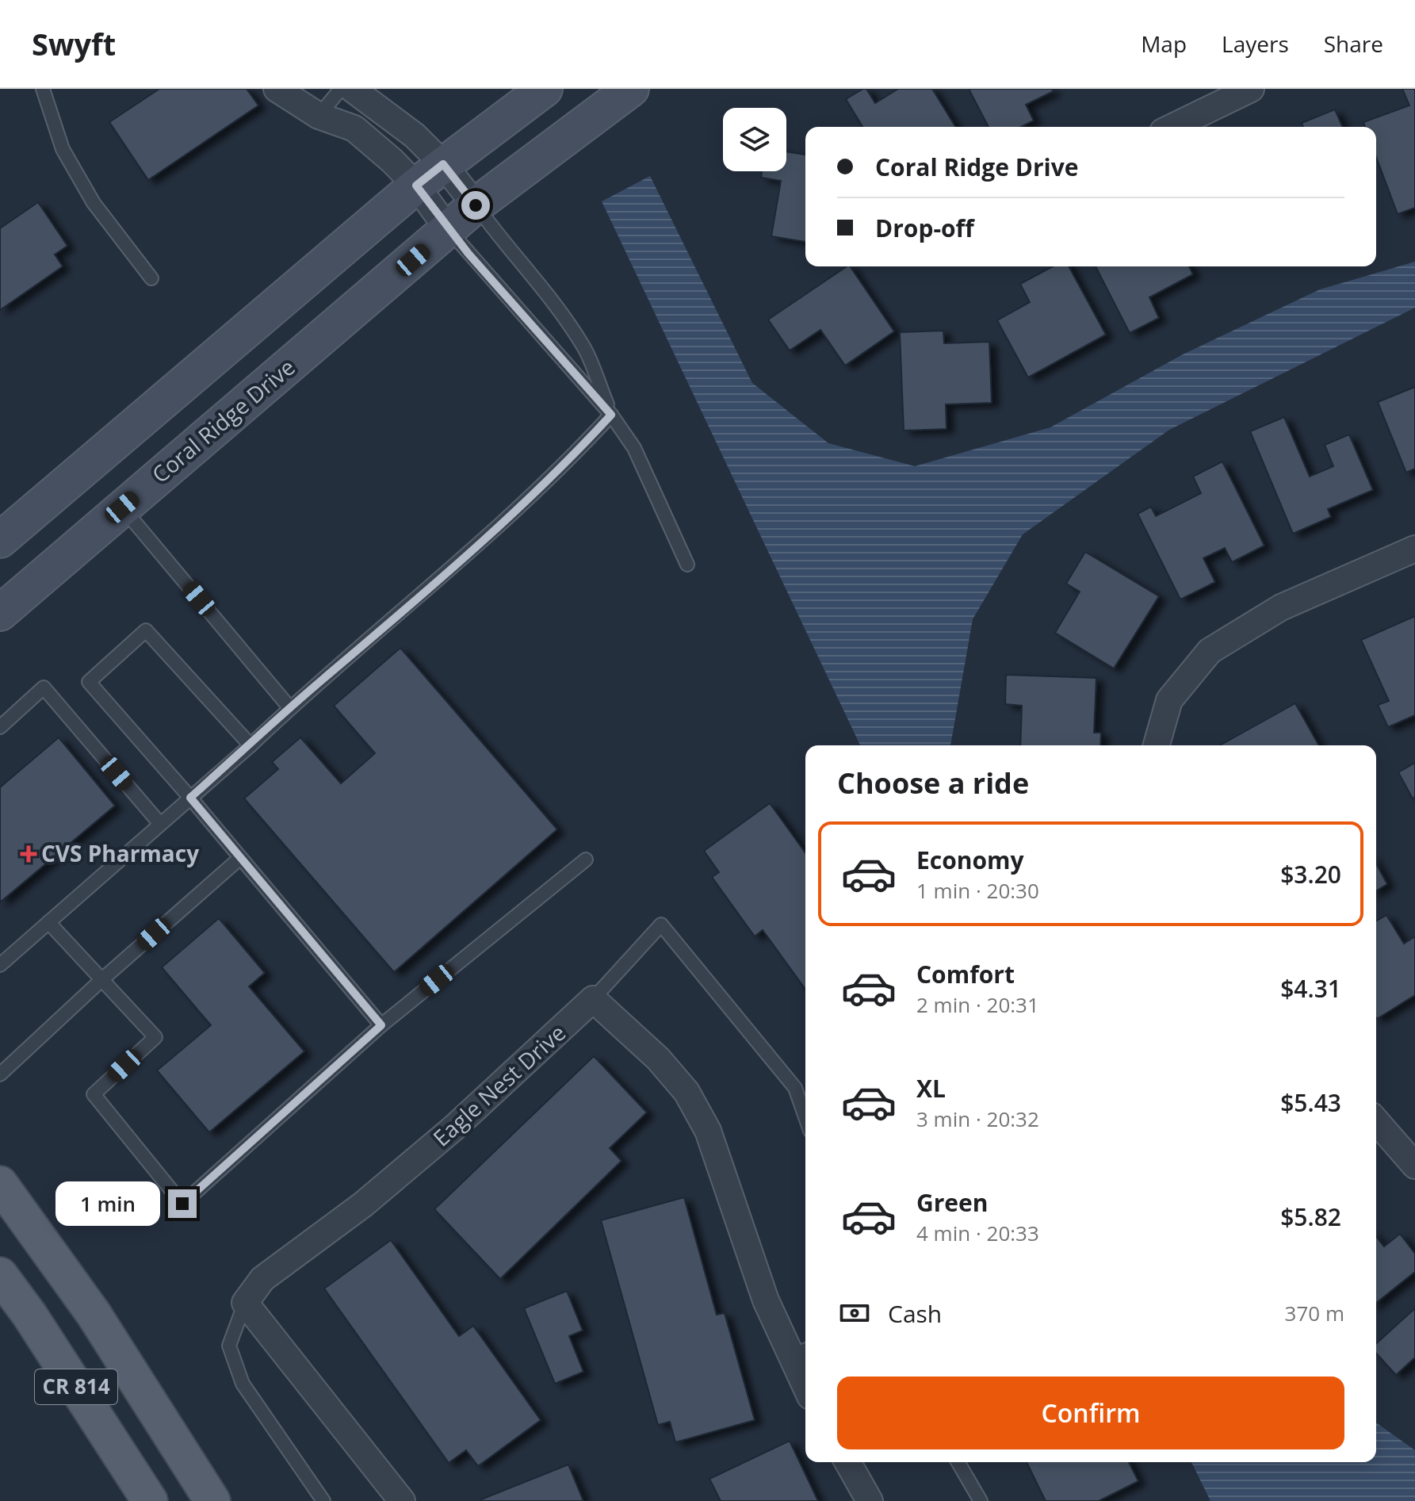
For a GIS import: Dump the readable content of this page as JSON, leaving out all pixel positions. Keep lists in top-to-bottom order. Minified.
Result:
{"streets":{"main road":["Coral Ridge Drive","CR 814"],"street":["Eagle Nest Drive"]},"places":{"health":["CVS Pharmacy"]},"page":{"header":"Swyft","nav":["Map","Layers","Share"],"banner":["Coral Ridge Drive","Drop-off"],"heading":"Choose a ride","list":[{"name":"Economy","note":"1 min · 20:30","value":"$3.20"},{"name":"Comfort","note":"2 min · 20:31","value":"$4.31"},{"name":"XL","note":"3 min · 20:32","value":"$5.43"},{"name":"Green","note":"4 min · 20:33","value":"$5.82"}],"bubble":"1 min","pay":["Cash","370 m"],"buttons":"Confirm"}}
